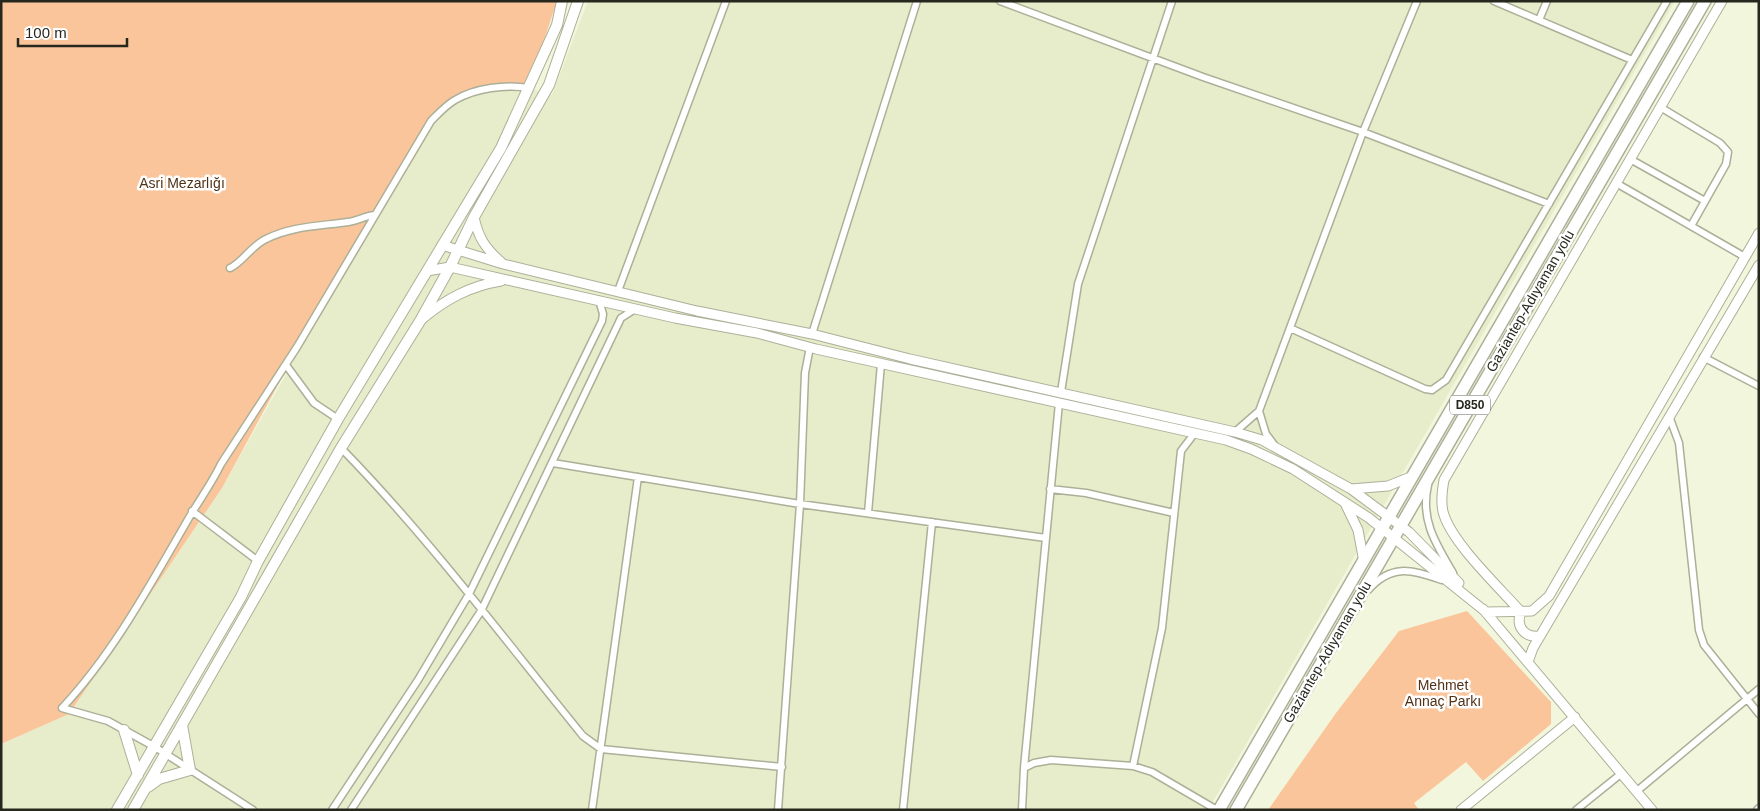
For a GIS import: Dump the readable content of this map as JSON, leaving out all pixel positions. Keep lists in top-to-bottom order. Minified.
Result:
{"streets":{"highway":["Gaziantep-Adıyaman yolu","D850"]},"parks":["Asri Mezarlığı","Mehmet Annaç Parkı"],"scale_bar":"100 m"}
